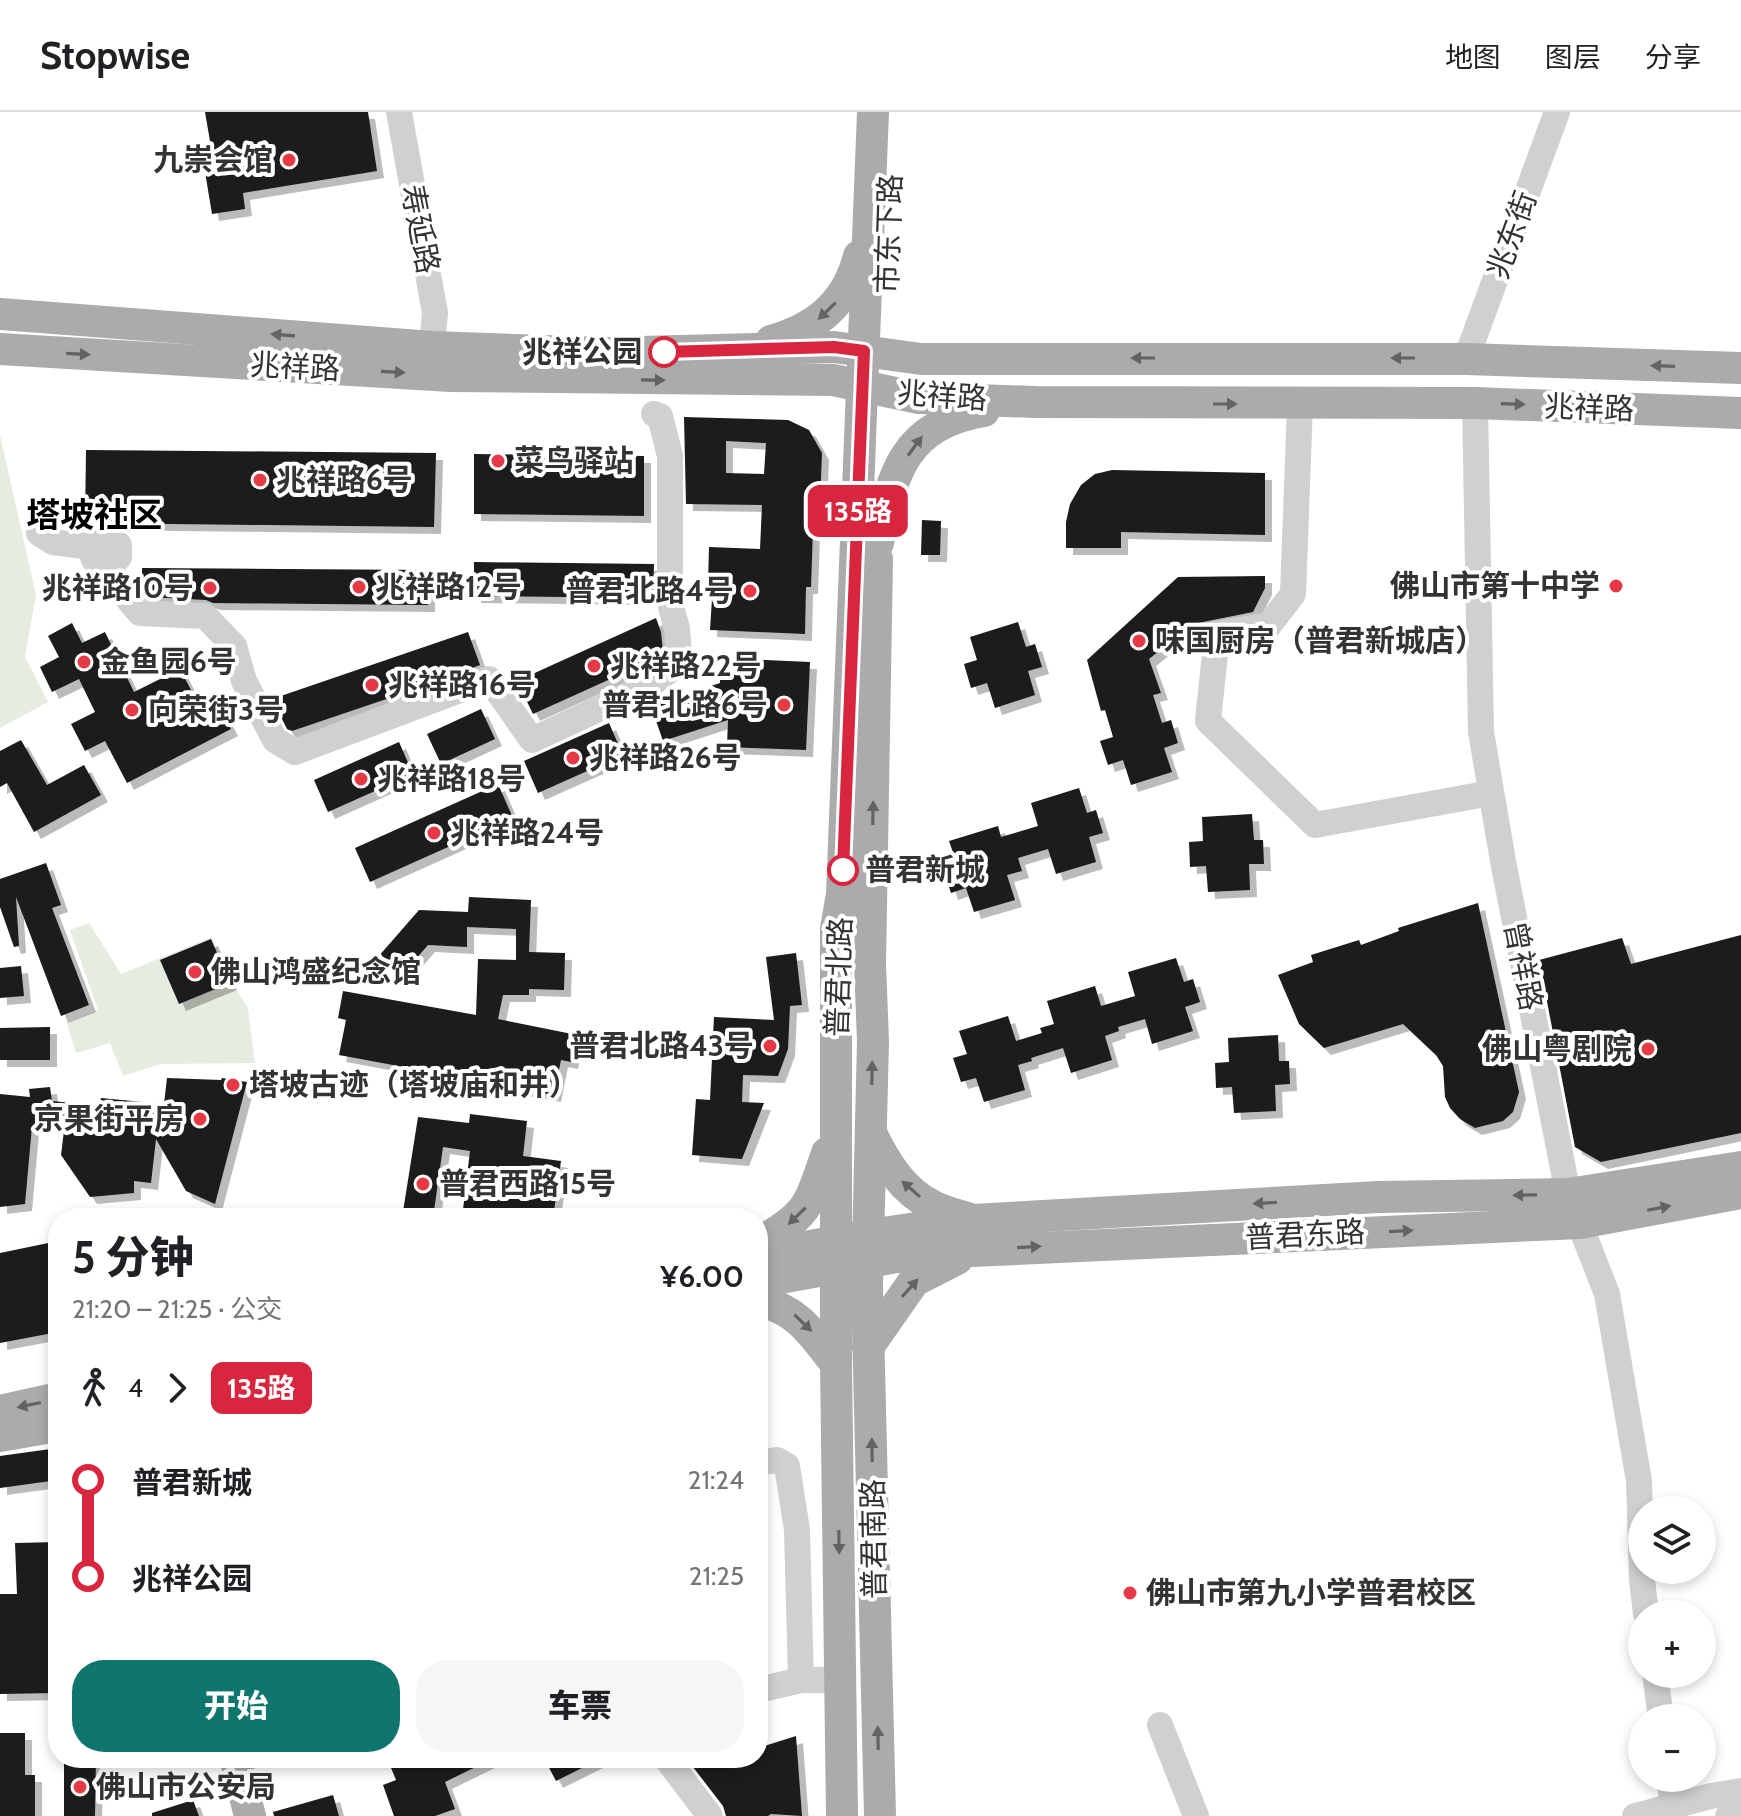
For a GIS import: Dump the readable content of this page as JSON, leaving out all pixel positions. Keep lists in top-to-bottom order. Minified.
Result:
{"streets":{"main road":["市东下路","兆祥路","普君北路","普君东路","普君南路"],"street":["寿延路","兆东街","曾祥路"]},"crossings":[["寿延路","兆祥路"],["市东下路","兆祥路"],["市东下路","普君北路"],["兆东街","兆祥路"],["兆祥路","曾祥路"],["兆祥路","普君北路"],["曾祥路","普君东路"],["普君北路","普君东路"],["普君北路","普君南路"],["普君东路","普君南路"]],"districts":["塔坡社区"],"places":["九崇会馆","兆祥公园","菜鸟驿站","兆祥路6号","佛山市第十中学","兆祥路12号","兆祥路10号","普君北路4号","味国厨房（普君新城店）","金鱼园6号","兆祥路22号","兆祥路16号","普君北路6号","向荣街3号","兆祥路26号","兆祥路18号","兆祥路24号","普君新城","佛山鸿盛纪念馆","普君北路43号","佛山粤剧院","塔坡古迹（塔坡庙和井）","京果街平房","普君西路15号","佛山市第九小学普君校区","佛山市公安局"],"lines":["bus line 135路"],"page":{"header":"Stopwise","nav":["地图","图层","分享"],"on_map":"135路","heading":["5 分钟","21:20 – 21:25 · 公交","¥6.00"],"legs":["4","135路"],"list":[{"name":"普君新城","value":"21:24"},{"name":"兆祥公园","value":"21:25"}],"map_buttons":["+","−"],"buttons":["开始","车票"]}}
